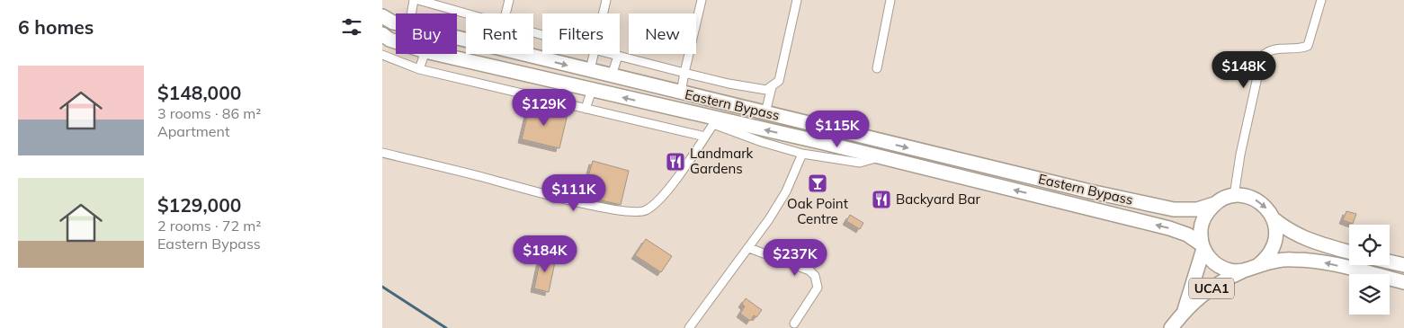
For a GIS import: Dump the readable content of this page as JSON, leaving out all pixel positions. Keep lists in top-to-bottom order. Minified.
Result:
{"streets":{"main road":["Eastern Bypass","UCA1"]},"crossings":[["Eastern Bypass","UCA1"]],"places":{"restaurant":["Landmark Gardens","Backyard Bar"],"bar":["Oak Point Centre"]},"page":{"heading":"6 homes","chip":["Buy","Rent","Filters","New"],"price":["$148K","$129K","$115K","$111K","$184K","$237K"],"list":[{"name":"$148,000","note":"3 rooms · 86 m² · Apartment"},{"name":"$129,000","note":"2 rooms · 72 m² · Eastern Bypass"}]}}
